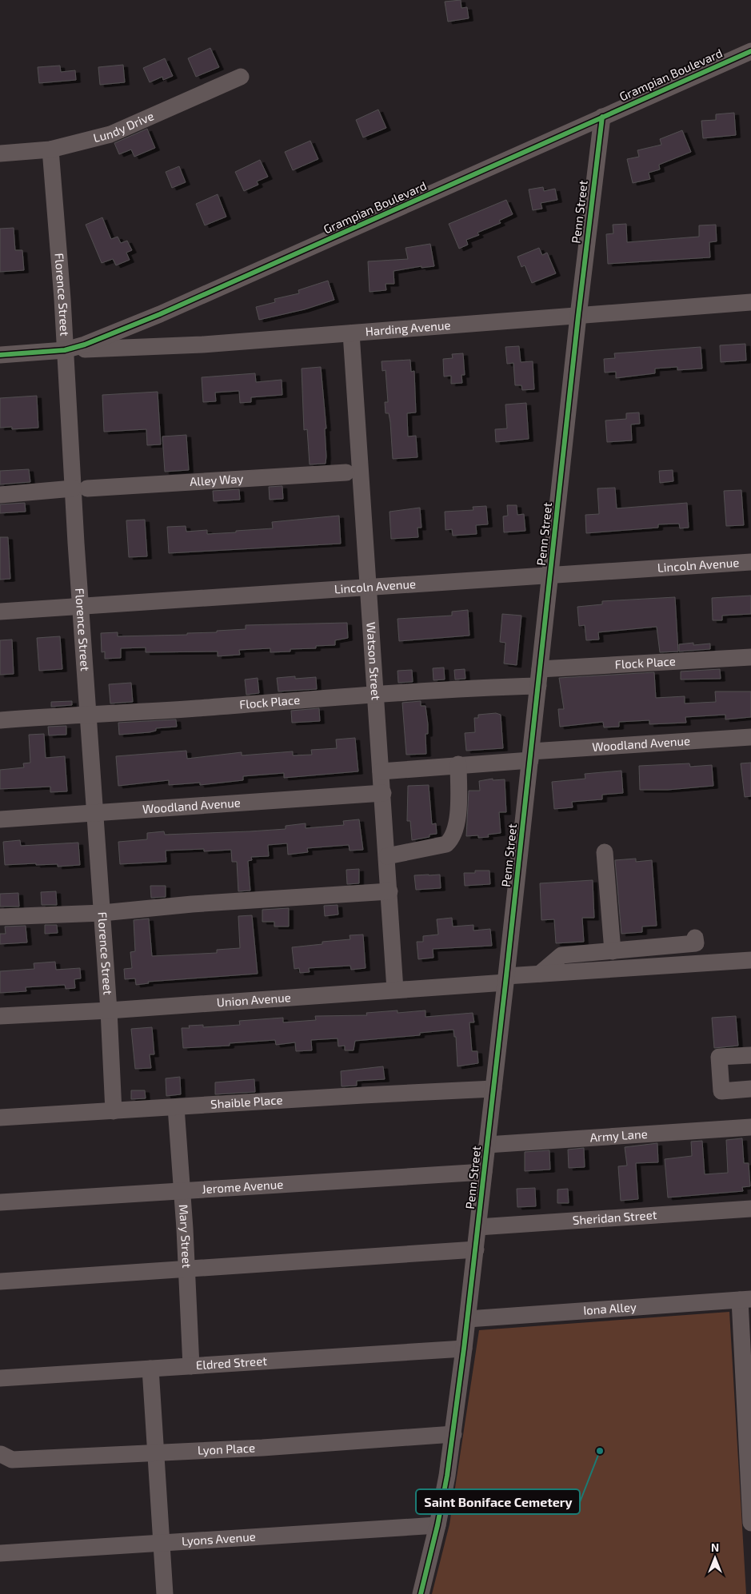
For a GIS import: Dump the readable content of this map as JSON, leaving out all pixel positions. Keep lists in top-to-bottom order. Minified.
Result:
{"streets":{"street":["Grampian Boulevard","Lundy Drive","Penn Street","Florence Street","Harding Avenue","Alley Way","Lincoln Avenue","Watson Street","Flock Place","Woodland Avenue","Union Avenue","Shaible Place","Army Lane","Jerome Avenue","Sheridan Street","Mary Street","Iona Alley","Eldred Street","Lyon Place","Lyons Avenue"]},"crossings":[["Grampian Boulevard","Penn Street"],["Grampian Boulevard","Florence Street"],["Grampian Boulevard","Harding Avenue"],["Lundy Drive","Florence Street"],["Penn Street","Harding Avenue"],["Penn Street","Lincoln Avenue"],["Penn Street","Flock Place"],["Penn Street","Woodland Avenue"],["Penn Street","Union Avenue"],["Penn Street","Shaible Place"],["Penn Street","Army Lane"],["Penn Street","Jerome Avenue"],["Penn Street","Sheridan Street"],["Penn Street","Iona Alley"],["Penn Street","Eldred Street"],["Penn Street","Lyon Place"],["Penn Street","Lyons Avenue"],["Florence Street","Harding Avenue"],["Florence Street","Alley Way"],["Florence Street","Lincoln Avenue"],["Florence Street","Flock Place"],["Florence Street","Woodland Avenue"],["Florence Street","Union Avenue"],["Florence Street","Shaible Place"],["Harding Avenue","Watson Street"],["Lincoln Avenue","Watson Street"],["Watson Street","Flock Place"],["Watson Street","Woodland Avenue"],["Watson Street","Union Avenue"],["Shaible Place","Mary Street"],["Jerome Avenue","Mary Street"],["Mary Street","Eldred Street"]],"places":["Saint Boniface Cemetery"],"north":"top"}
